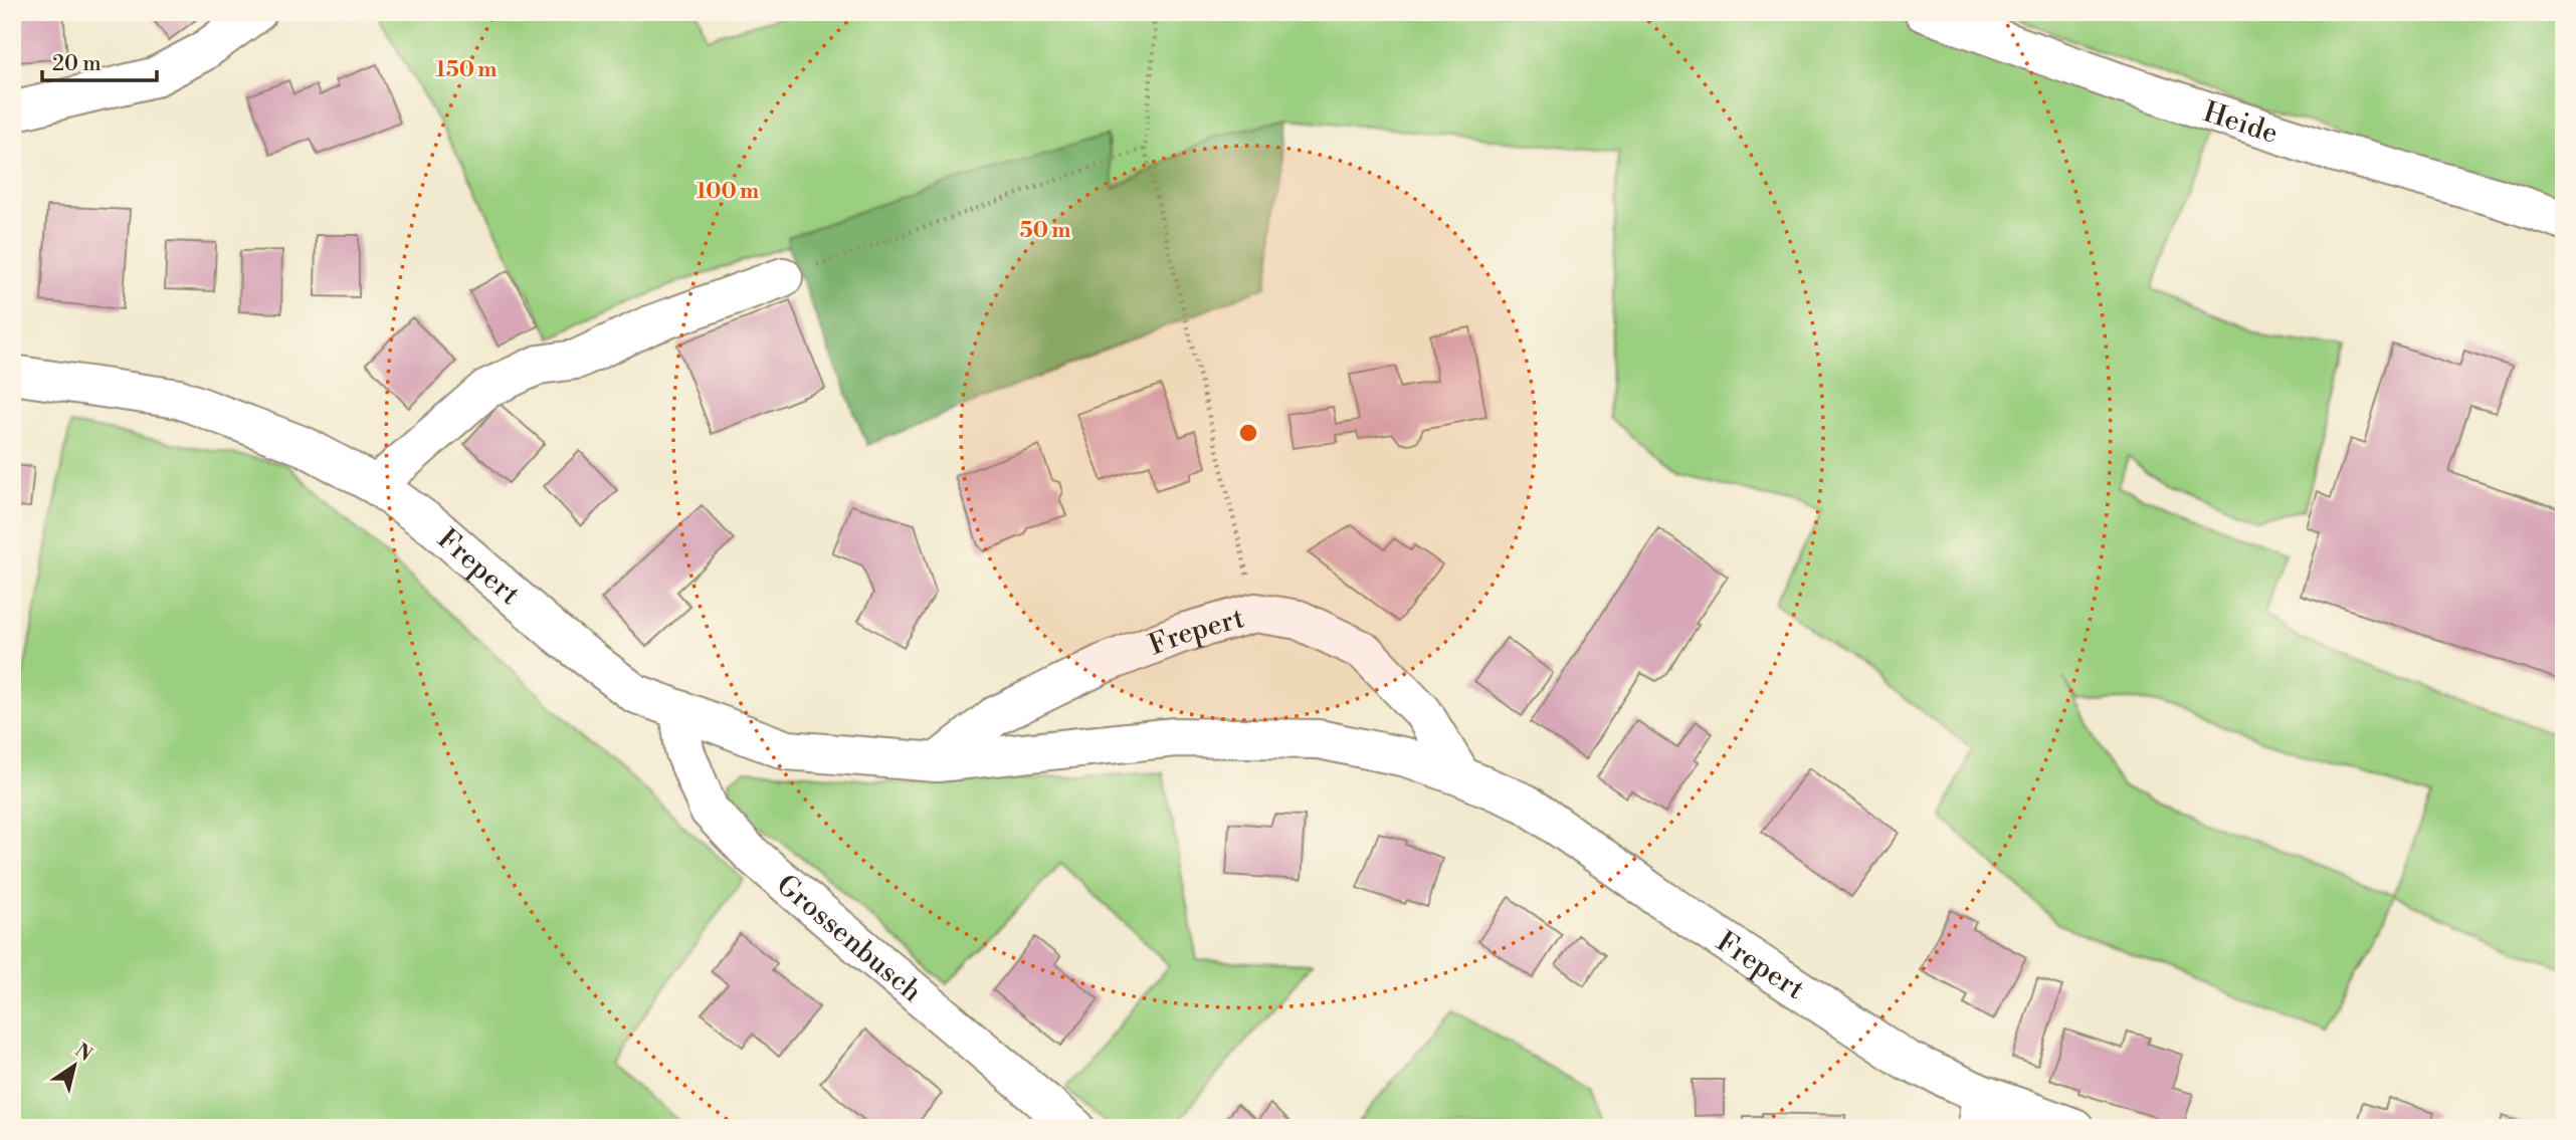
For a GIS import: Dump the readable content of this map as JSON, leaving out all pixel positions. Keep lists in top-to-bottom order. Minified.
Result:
{"streets":{"street":["Heide","Frepert","Grossenbusch"]},"crossings":[["Frepert","Grossenbusch"]],"scale_bar":"20 m","north":"top right","rings":["150 m","100 m","50 m"]}
